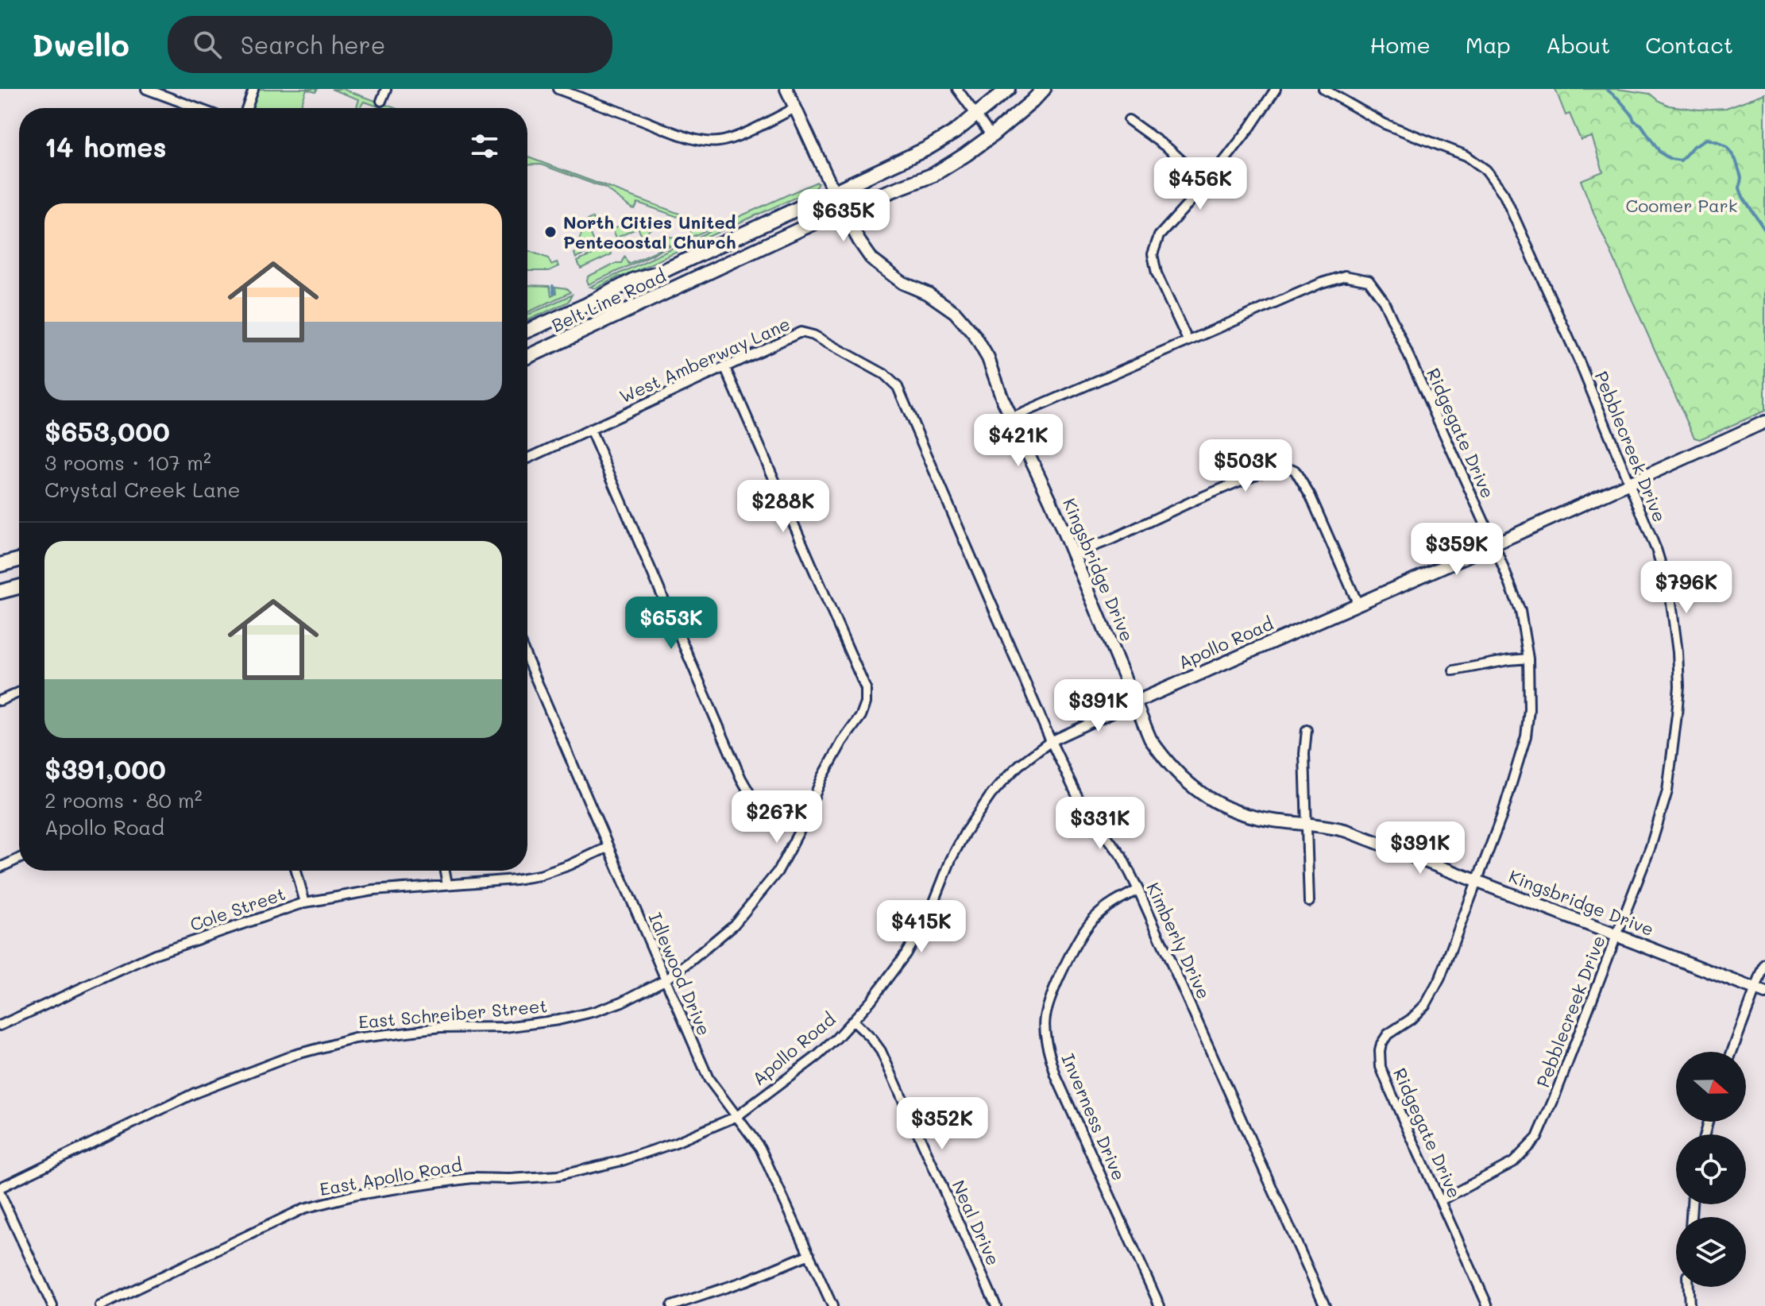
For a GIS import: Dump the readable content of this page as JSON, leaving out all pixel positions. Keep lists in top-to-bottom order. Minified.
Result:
{"streets":{"main road":["Belt Line Road"],"street":["West Amberway Lane","Ridgegate Drive","Pebblecreek Drive","Kingsbridge Drive","Apollo Road","Cole Street","Kimberly Drive","Idlewood Drive","East Schreiber Street","Inverness Drive","East Apollo Road","Neal Drive"]},"crossings":[["Belt Line Road","Kingsbridge Drive"],["West Amberway Lane","Kimberly Drive"],["West Amberway Lane","East Schreiber Street"],["Ridgegate Drive","Pebblecreek Drive"],["Ridgegate Drive","Kingsbridge Drive"],["Ridgegate Drive","Apollo Road"],["Pebblecreek Drive","Kingsbridge Drive"],["Pebblecreek Drive","Apollo Road"],["Kingsbridge Drive","Apollo Road"],["Apollo Road","Kimberly Drive"],["Apollo Road","Idlewood Drive"],["Apollo Road","East Apollo Road"],["Apollo Road","Neal Drive"],["Cole Street","Idlewood Drive"],["Kimberly Drive","Inverness Drive"],["Idlewood Drive","East Schreiber Street"],["Idlewood Drive","East Apollo Road"]],"parks":["Coomer Park"],"places":["North Cities United Pentecostal Church"],"north":"right","page":{"header":"Dwello","search":"Search here","nav":["Home","Map","About","Contact"],"heading":"14 homes","price":["$456K","$635K","$421K","$503K","$288K","$359K","$796K","$653K","$391K","$267K","$331K","$391K","$415K","$352K"],"list":[{"name":"$653,000","note":"3 rooms · 107 m² · Crystal Creek Lane"},{"name":"$391,000","note":"2 rooms · 80 m² · Apollo Road"}]}}
